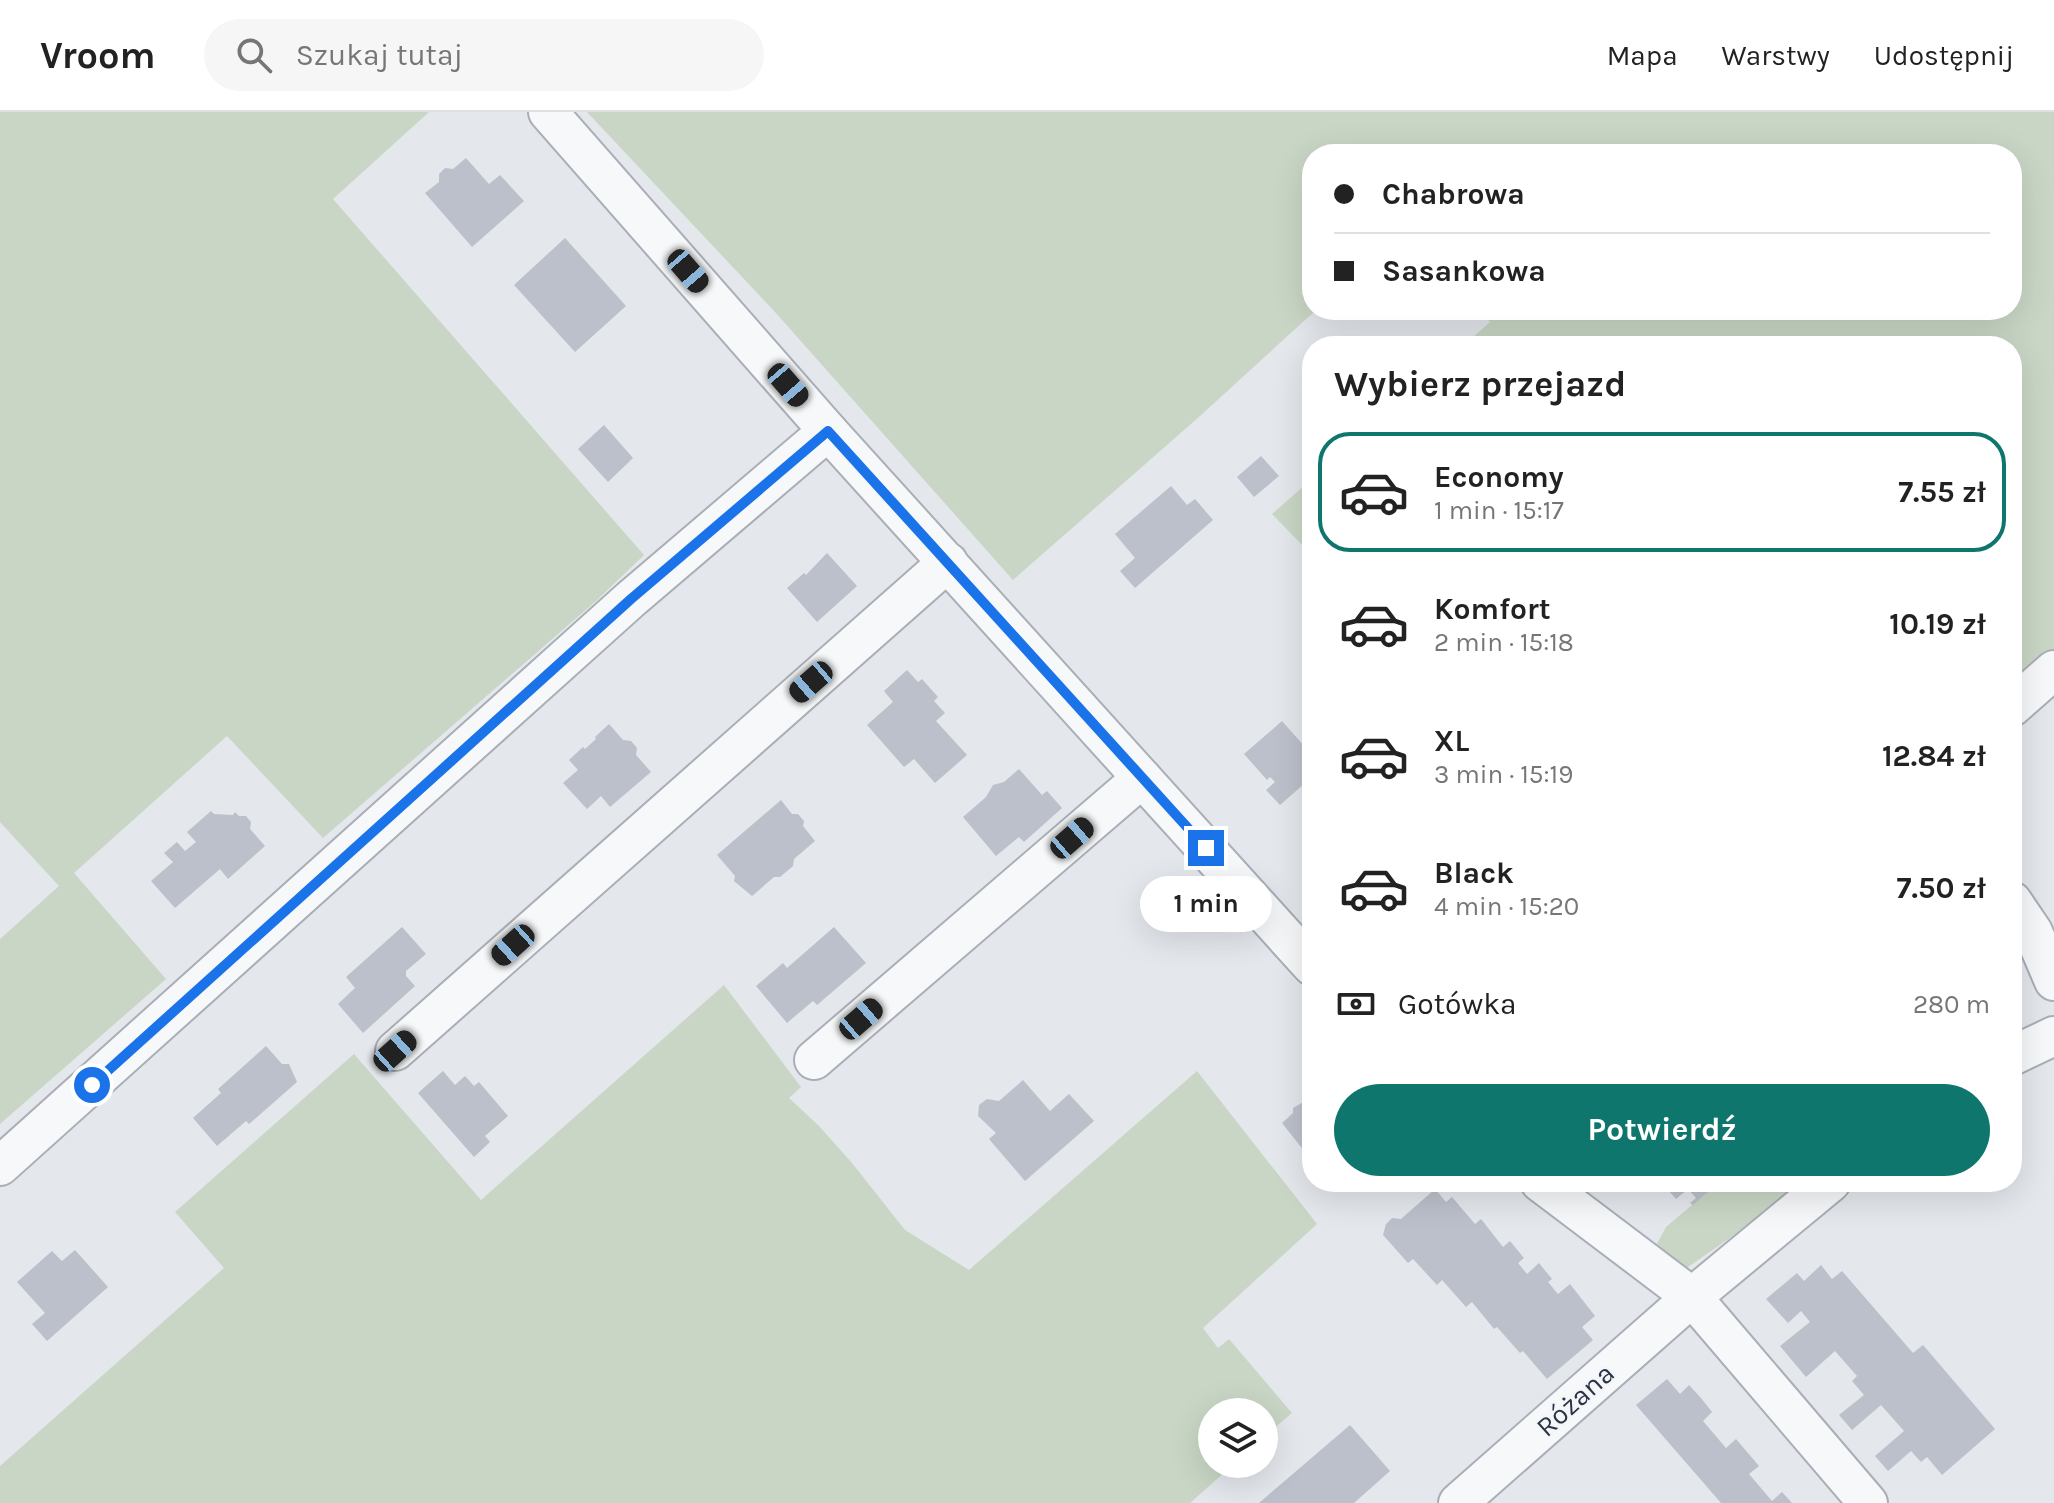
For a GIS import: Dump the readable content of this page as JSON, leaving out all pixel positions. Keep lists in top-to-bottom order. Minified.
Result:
{"streets":{"street":["Różana"]},"page":{"header":"Vroom","search":"Szukaj tutaj","nav":["Mapa","Warstwy","Udostępnij"],"banner":["Chabrowa","Sasankowa"],"heading":"Wybierz przejazd","list":[{"name":"Economy","note":"1 min · 15:17","value":"7.55 zł"},{"name":"Komfort","note":"2 min · 15:18","value":"10.19 zł"},{"name":"XL","note":"3 min · 15:19","value":"12.84 zł"},{"name":"Black","note":"4 min · 15:20","value":"7.50 zł"}],"bubble":"1 min","pay":["Gotówka","280 m"],"buttons":"Potwierdź"}}
